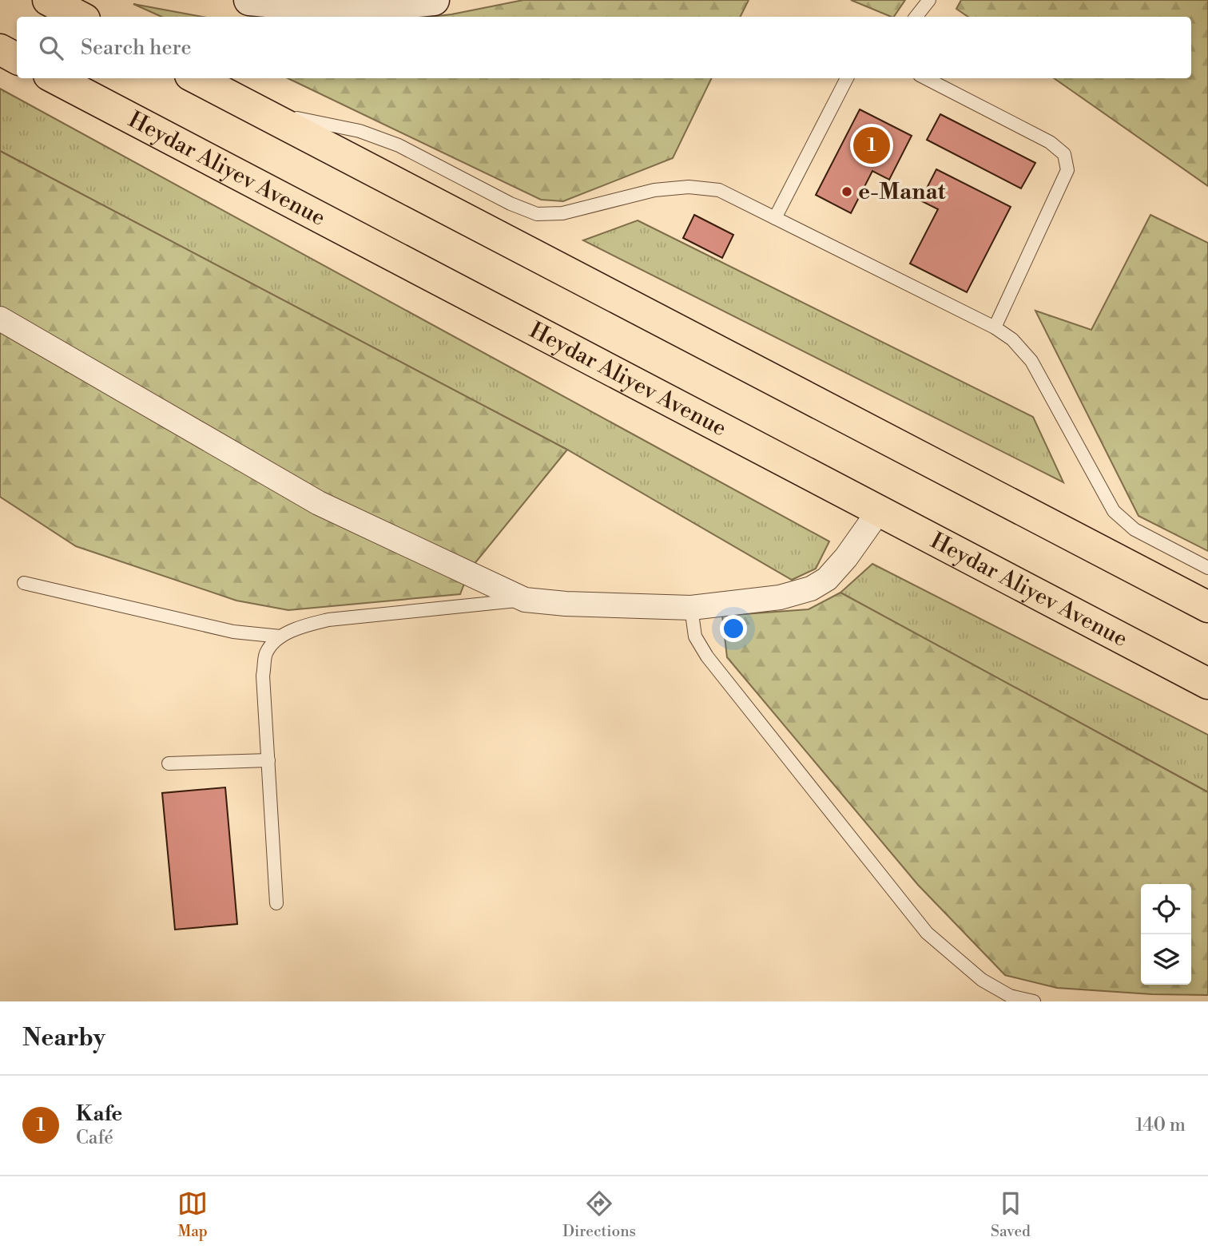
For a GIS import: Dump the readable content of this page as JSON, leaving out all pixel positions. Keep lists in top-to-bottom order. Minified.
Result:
{"streets":{"highway":["Heydar Aliyev Avenue"]},"places":["e-Manat"],"page":{"search":"Search here","pins":"1","heading":"Nearby","list":[{"mark":"1","name":"Kafe","note":"Café","value":"140 m"}],"nav":["Map","Directions","Saved"]}}
